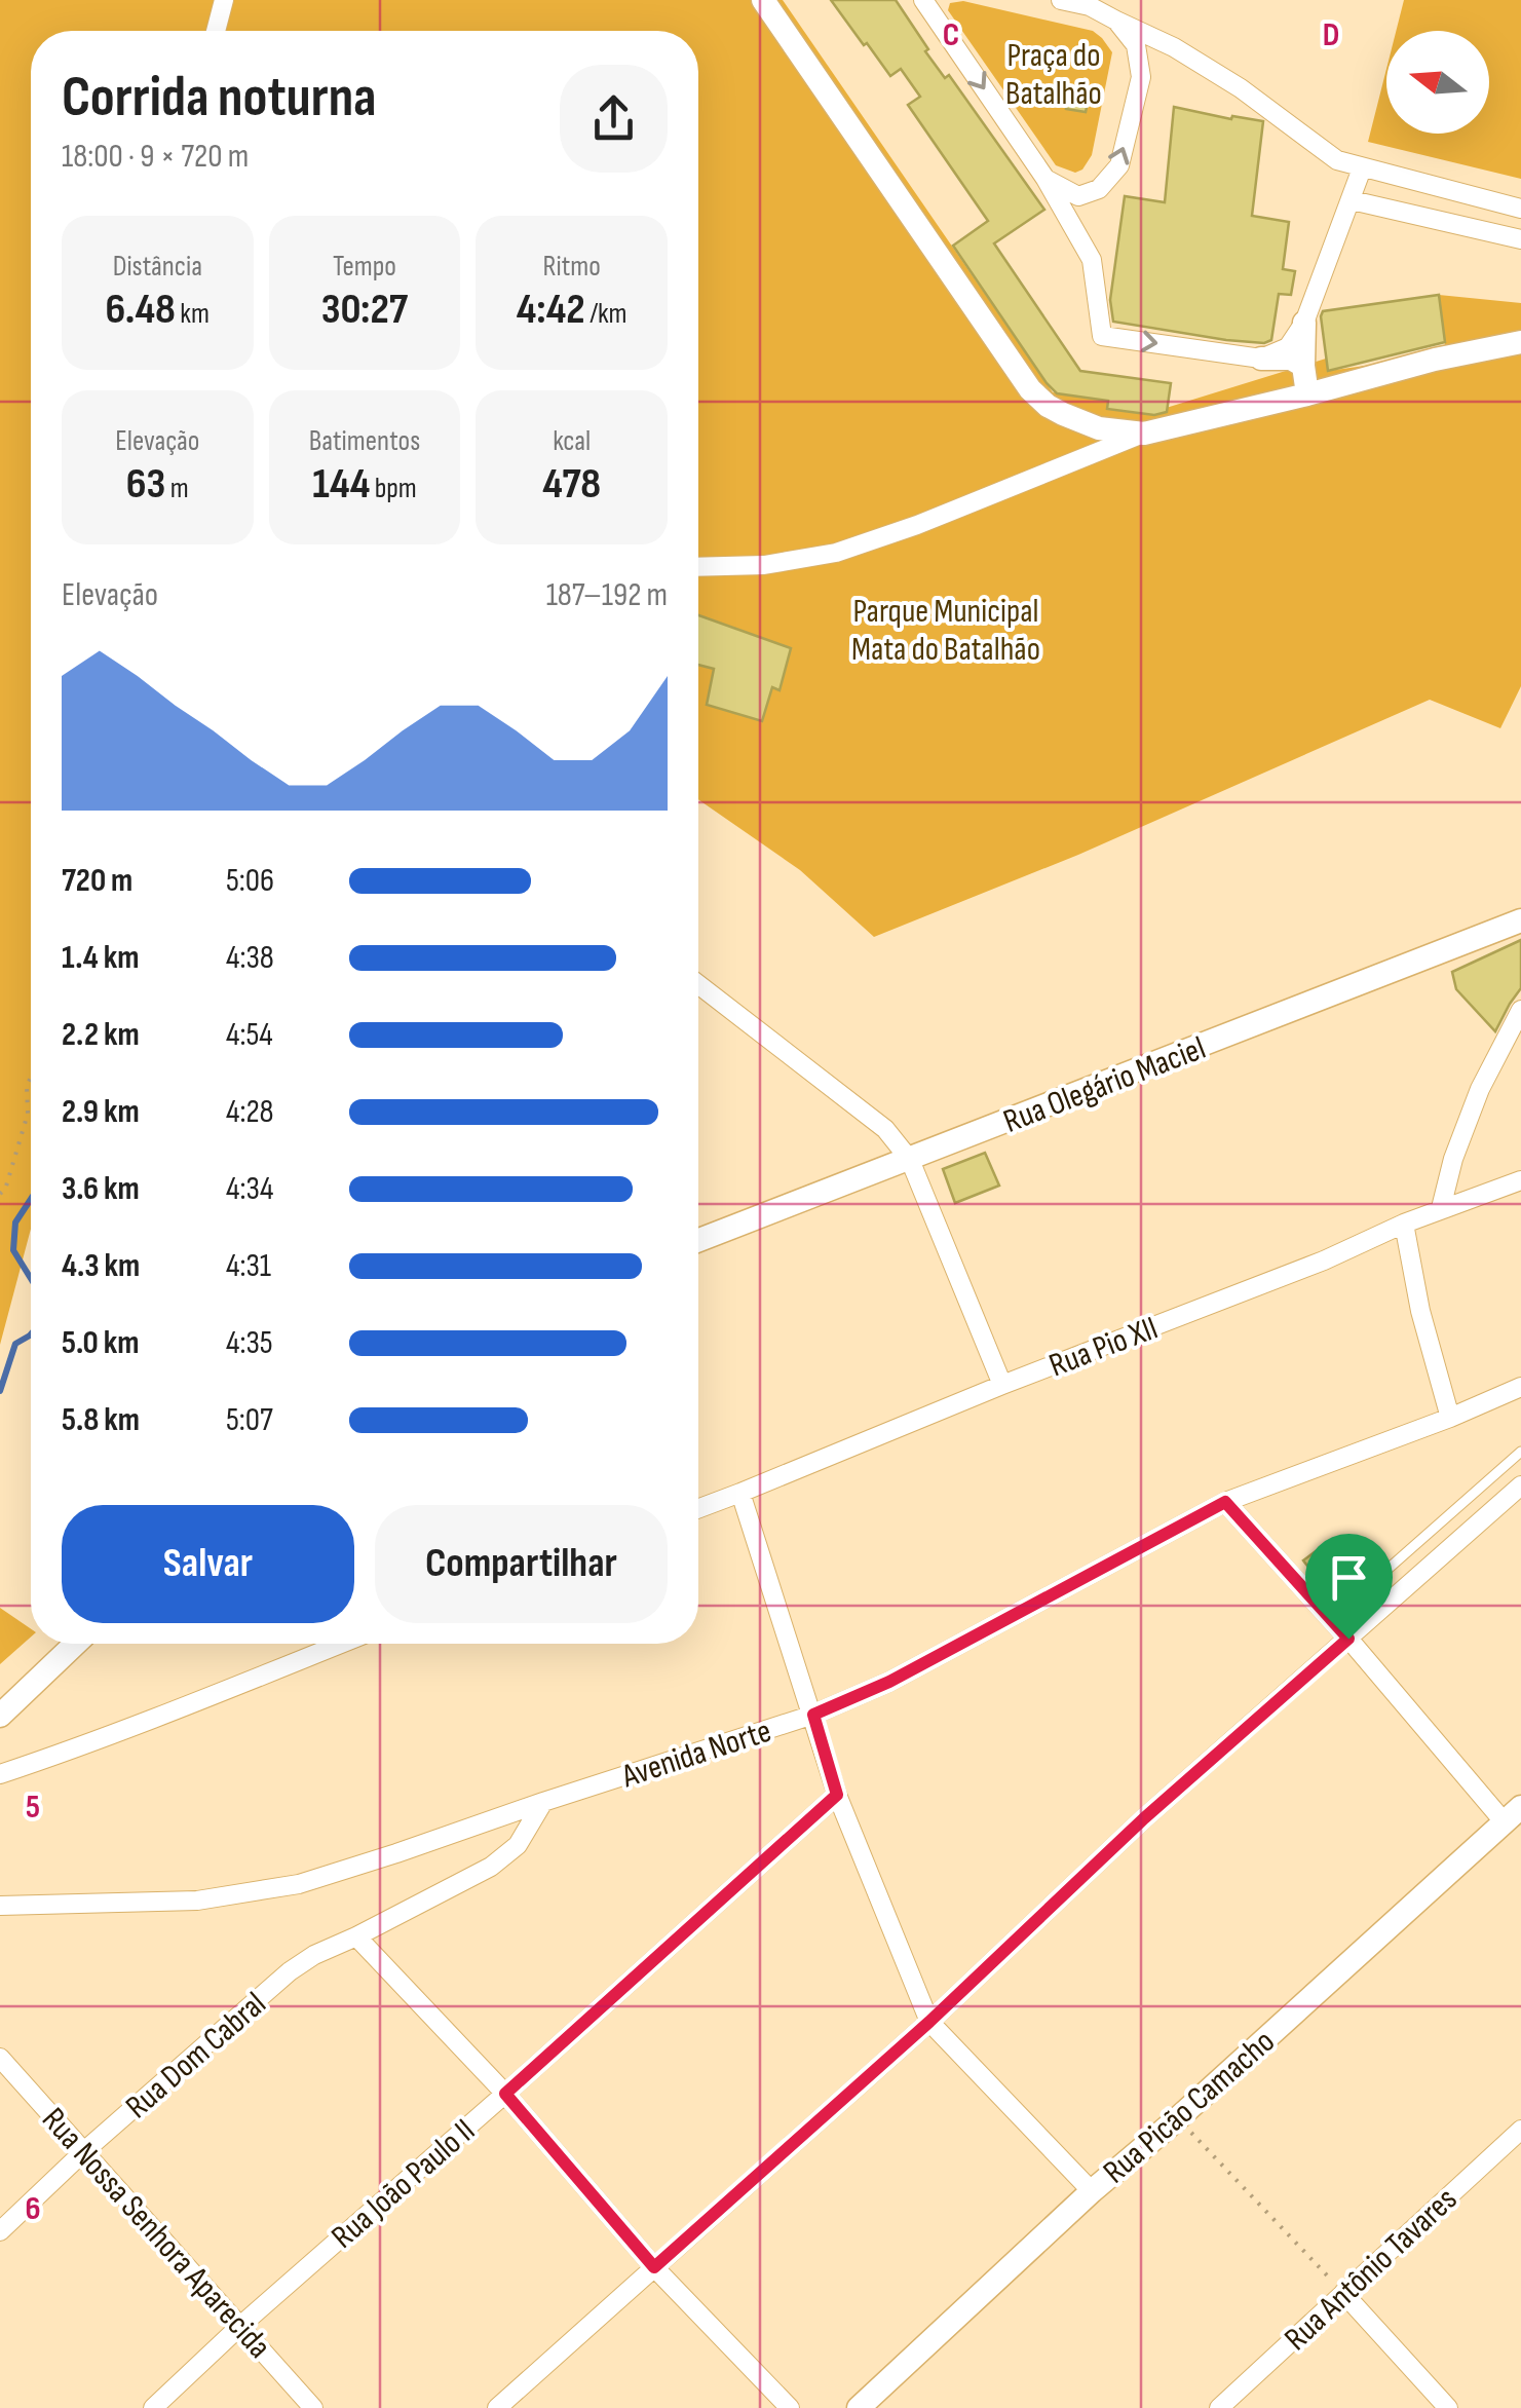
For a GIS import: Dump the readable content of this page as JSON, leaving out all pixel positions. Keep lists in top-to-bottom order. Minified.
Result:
{"streets":{"street":["Rua Olegário Maciel","Rua Pio XII","Avenida Norte","Rua Dom Cabral","Rua Picão Camacho","Rua João Paulo II","Rua Nossa Senhora Aparecida","Rua Antônio Tavares"]},"crossings":[["Avenida Norte","Rua Dom Cabral"],["Rua Dom Cabral","Rua Nossa Senhora Aparecida"],["Rua João Paulo II","Rua Nossa Senhora Aparecida"]],"parks":["Praça do Batalhão","Parque Municipal Mata do Batalhão"],"north":"left","page":{"heading":["Corrida noturna","18:00 · 9 × 720 m"],"stats":[["Distância","6.48 km"],["Tempo","30:27"],["Ritmo","4:42 /km"],["Elevação","63 m"],["Batimentos","144 bpm"],["kcal","478"]],"chart":["Elevação","187–192 m"],"list":[{"name":"720 m","note":"5:06"},{"name":"1.4 km","note":"4:38"},{"name":"2.2 km","note":"4:54"},{"name":"2.9 km","note":"4:28"},{"name":"3.6 km","note":"4:34"},{"name":"4.3 km","note":"4:31"},{"name":"5.0 km","note":"4:35"},{"name":"5.8 km","note":"5:07"}],"buttons":["Salvar","Compartilhar"]},"grid":{"columns":["C","D"],"rows":["5","6"]}}
